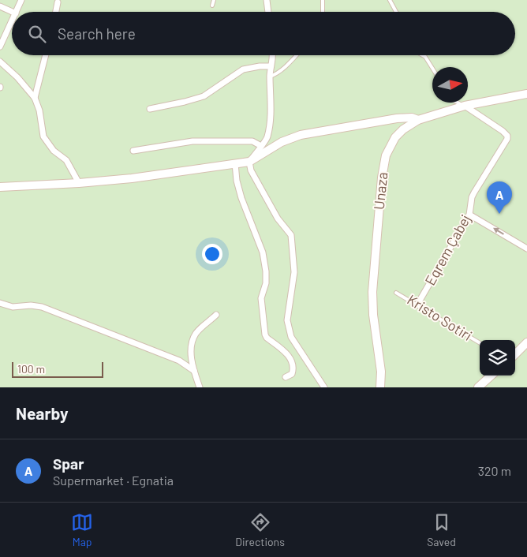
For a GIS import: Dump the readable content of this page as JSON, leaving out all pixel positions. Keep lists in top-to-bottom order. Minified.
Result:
{"streets":{"main road":["Unaza"],"street":["Eqrem Çabej"],"lane":["Kristo Sotiri"]},"crossings":[["Unaza","Eqrem Çabej"],["Eqrem Çabej","Kristo Sotiri"]],"scale_bar":"100 m","north":"right","page":{"search":"Search here","pins":"A","scale":"100 m","heading":"Nearby","list":[{"mark":"A","name":"Spar","note":"Supermarket · Egnatia","value":"320 m"}],"nav":["Map","Directions","Saved"]}}
